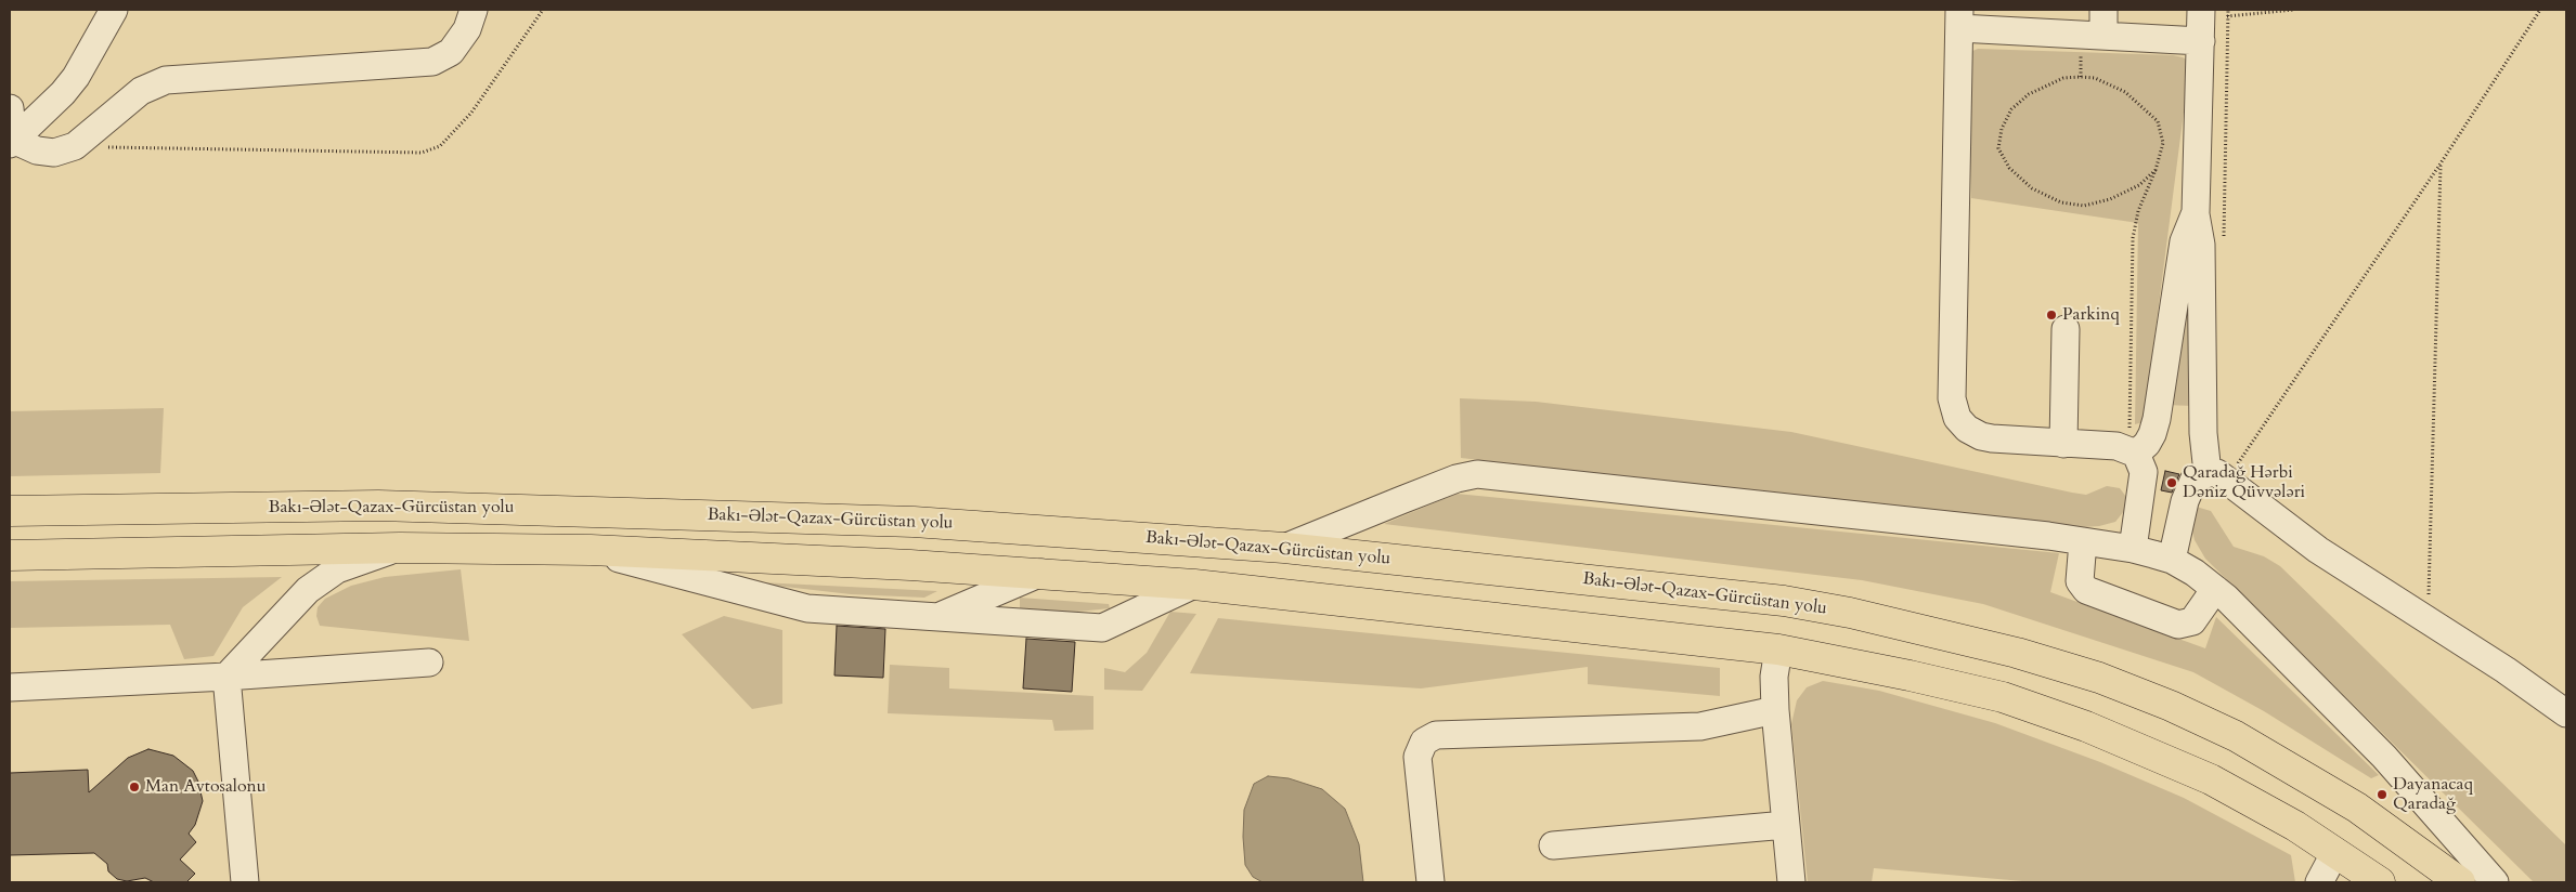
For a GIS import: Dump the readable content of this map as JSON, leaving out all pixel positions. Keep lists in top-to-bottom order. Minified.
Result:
{"streets":{"highway":["Bakı-Ələt-Qazax-Gürcüstan yolu"]},"places":["Parkinq","Qaradağ Hərbi Dəniz Qüvvələri","Man Avtosalonu","Dayanacaq Qaradağ"]}
